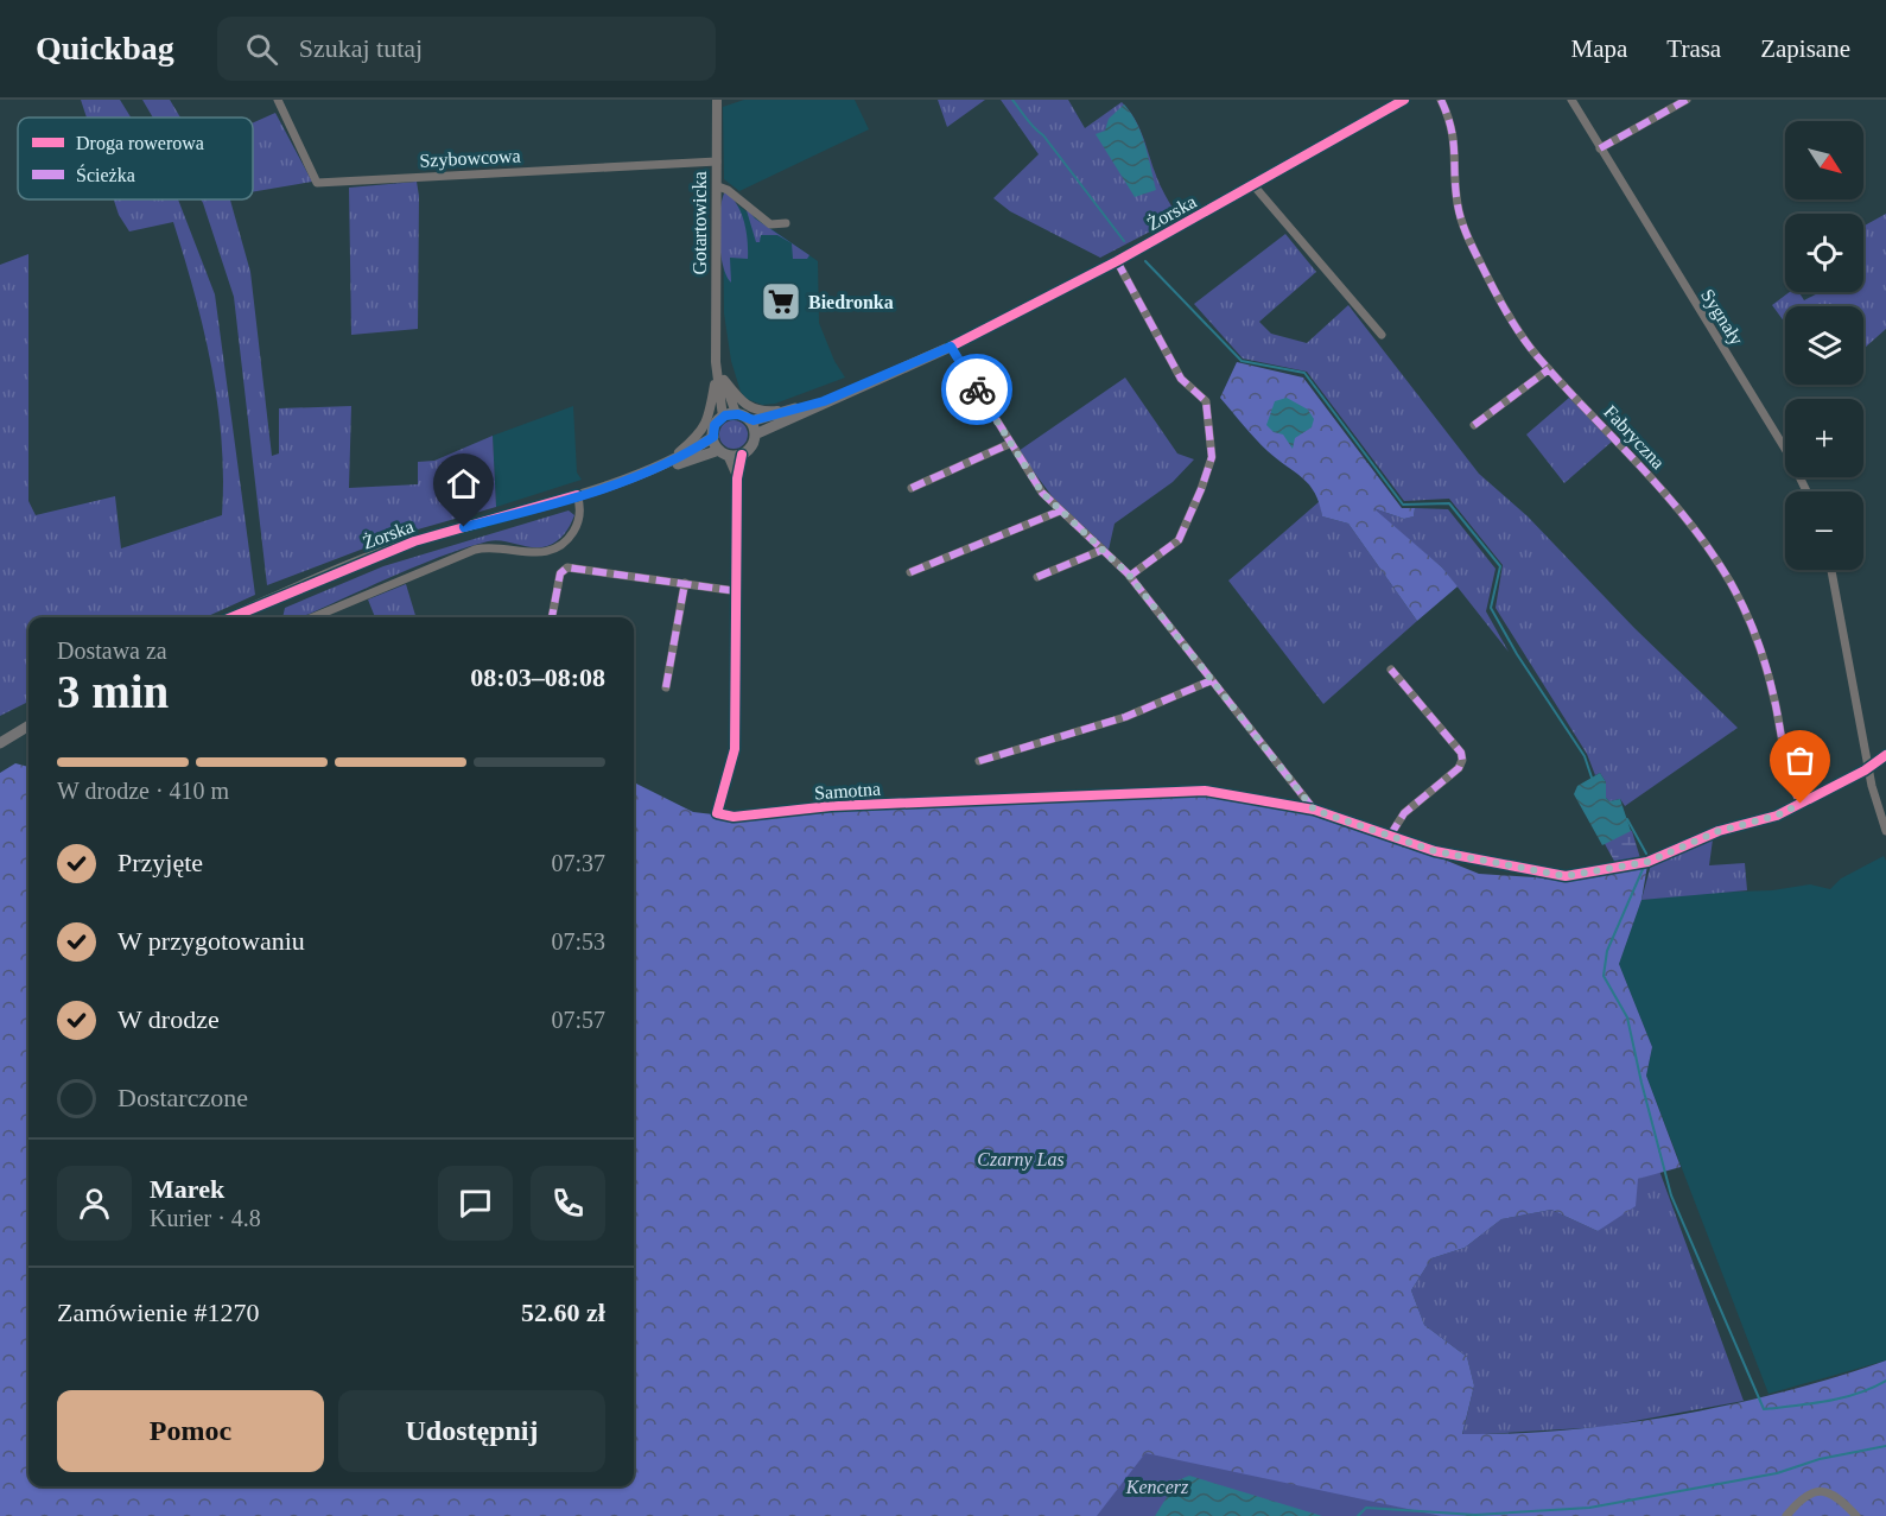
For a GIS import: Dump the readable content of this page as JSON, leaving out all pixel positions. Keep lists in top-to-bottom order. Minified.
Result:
{"streets":{"main road":["Żorska"],"street":["Szybowcowa","Gotartowicka","Sygnały","Fabryczna","Samotna"]},"crossings":[["Szybowcowa","Gotartowicka"],["Żorska","Gotartowicka"],["Żorska","Samotna"],["Gotartowicka","Samotna"]],"parks":["Czarny Las","Kencerz"],"places":{"supermarket":["Biedronka"]},"legend":["Droga rowerowa","Ścieżka"],"north":"bottom right","page":{"header":"Quickbag","search":"Szukaj tutaj","nav":["Mapa","Trasa","Zapisane"],"map_buttons":["+","−"],"heading":["3 min","Dostawa za","08:03–08:08"],"panel":["Marek","Kurier · 4.8","Zamówienie #1270","52.60 zł"],"bar":"W drodze · 410 m","list":[["Przyjęte","07:37"],["W przygotowaniu","07:53"],["W drodze","07:57"],"Dostarczone"],"buttons":["Pomoc","Udostępnij"]}}
